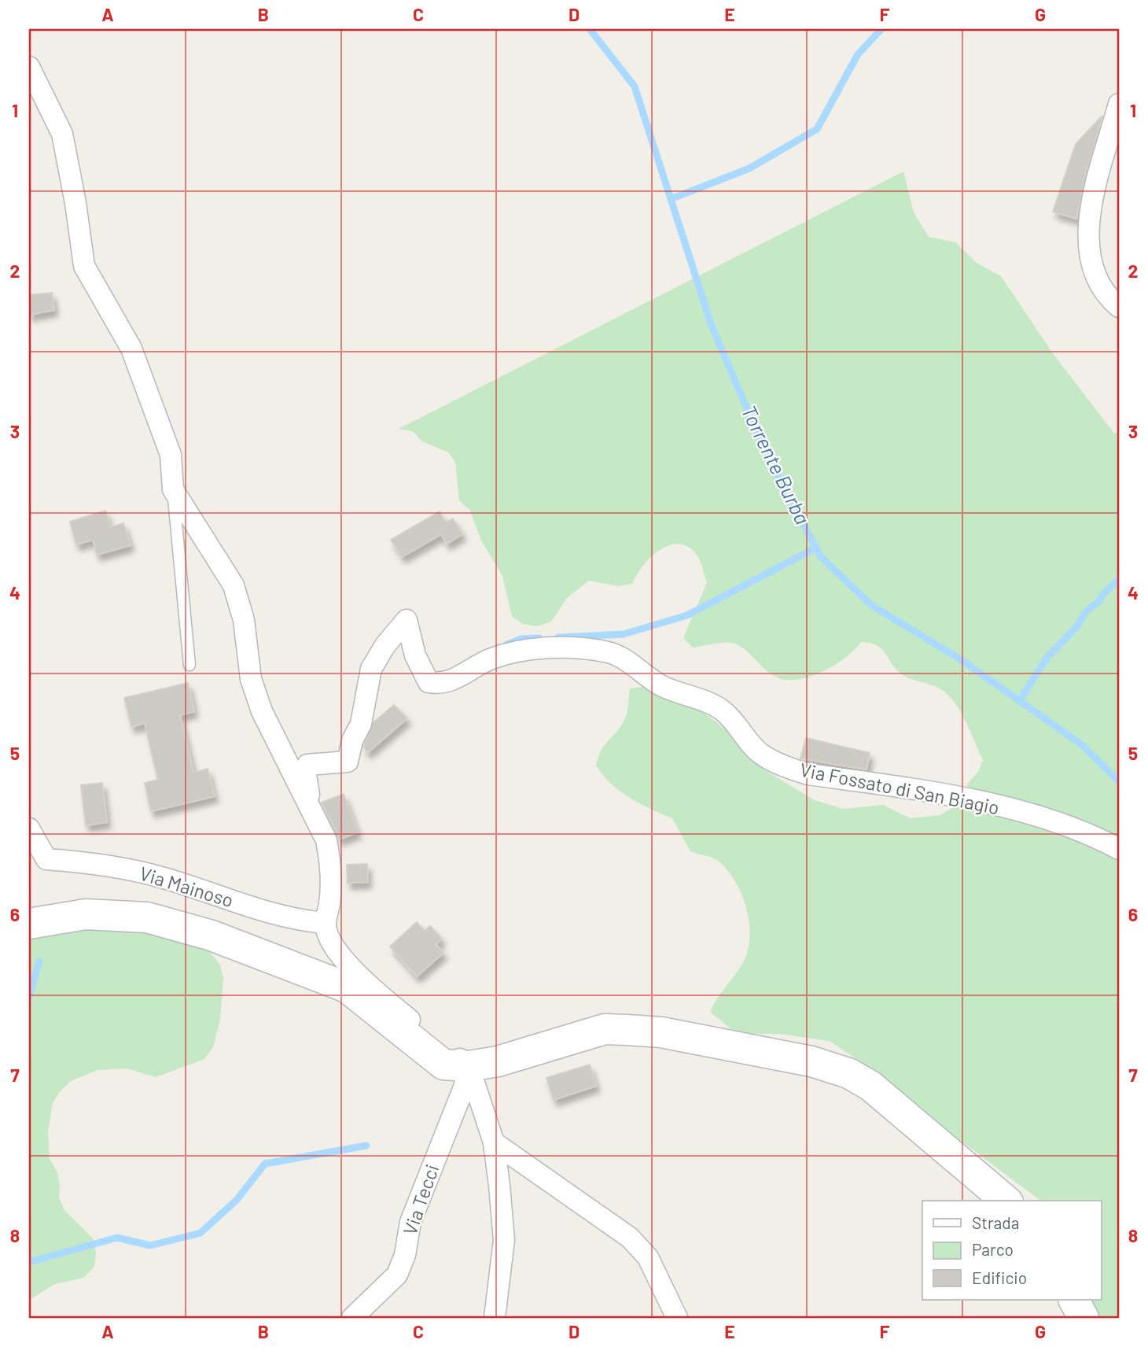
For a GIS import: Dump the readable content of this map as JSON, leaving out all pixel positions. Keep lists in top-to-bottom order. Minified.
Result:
{"streets":{"street":["Via Fossato di San Biagio","Via Mainoso","Via Tecci"]},"water":["Torrente Burba"],"legend":["Strada","Parco","Edificio"],"grid":{"columns":["A","B","C","D","E","F","G"],"rows":["1","2","3","4","5","6","7","8"]}}
